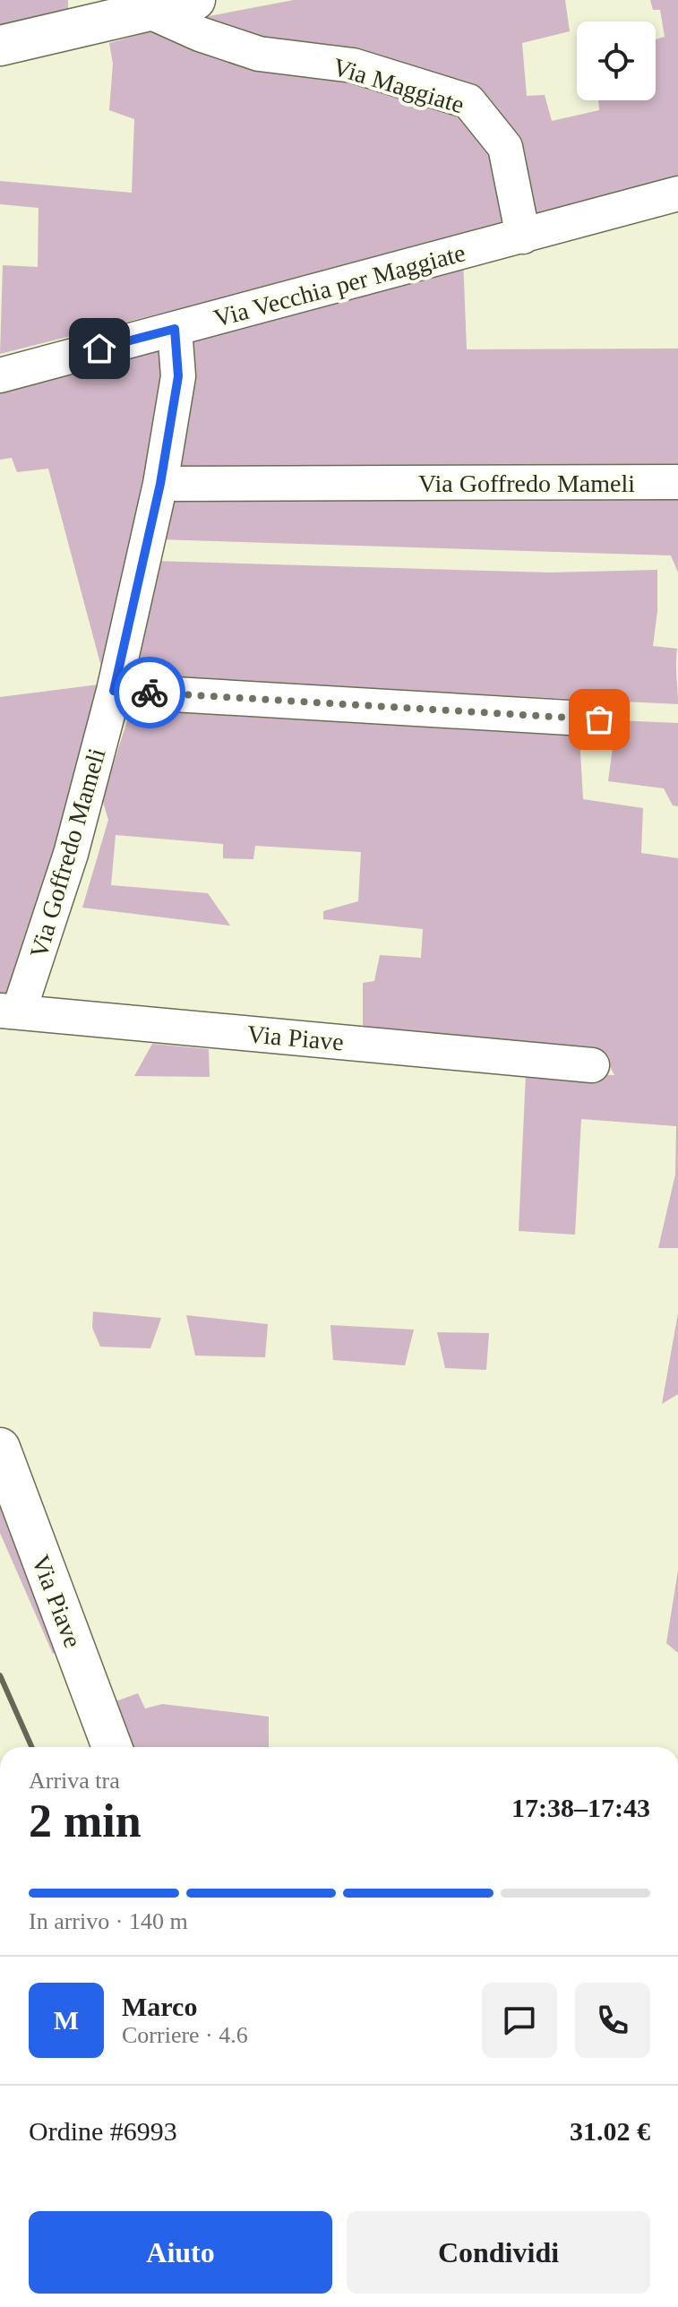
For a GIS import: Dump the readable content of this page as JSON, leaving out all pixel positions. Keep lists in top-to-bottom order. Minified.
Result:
{"streets":{"main road":["Via Piave"],"street":["Via Maggiate","Via Vecchia per Maggiate","Via Goffredo Mameli"]},"crossings":[["Via Maggiate","Via Vecchia per Maggiate"],["Via Vecchia per Maggiate","Via Goffredo Mameli"],["Via Goffredo Mameli","Via Piave"]],"page":{"heading":["2 min","Arriva tra","17:38–17:43"],"panel":["Marco","Corriere · 4.6","Ordine #6993","31.02 €"],"bar":"In arrivo · 140 m","round":"M","buttons":["Aiuto","Condividi"]}}
